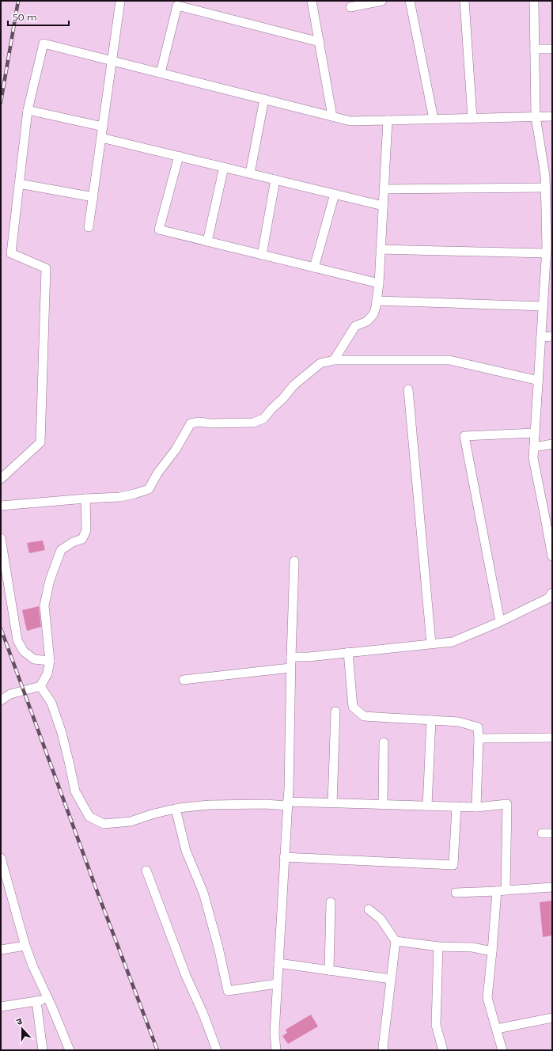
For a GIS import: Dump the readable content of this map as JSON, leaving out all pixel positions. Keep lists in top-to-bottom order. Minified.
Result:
{"scale_bar":"50 m","north":"top"}
